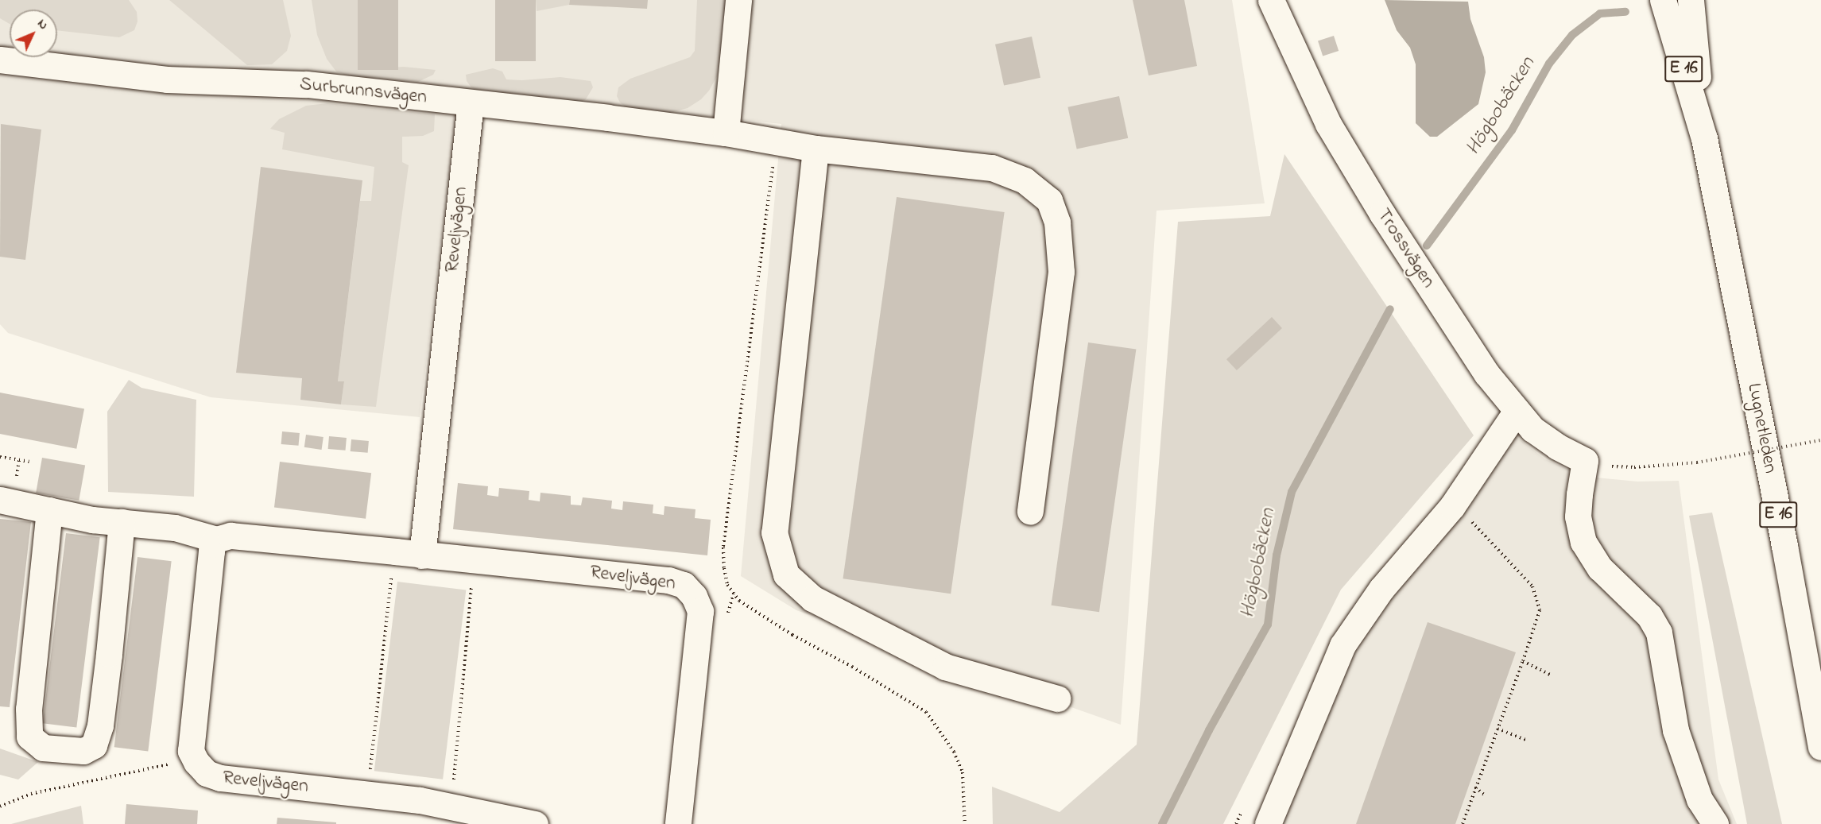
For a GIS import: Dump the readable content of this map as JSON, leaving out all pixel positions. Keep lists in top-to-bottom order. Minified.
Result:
{"streets":{"main road":["E 16","Surbrunnsvägen","Reveljvägen","Trossvägen","Lugnetleden"]},"crossings":[["Surbrunnsvägen","Reveljvägen"]],"water":["Högbobäcken"],"north":"top right"}
